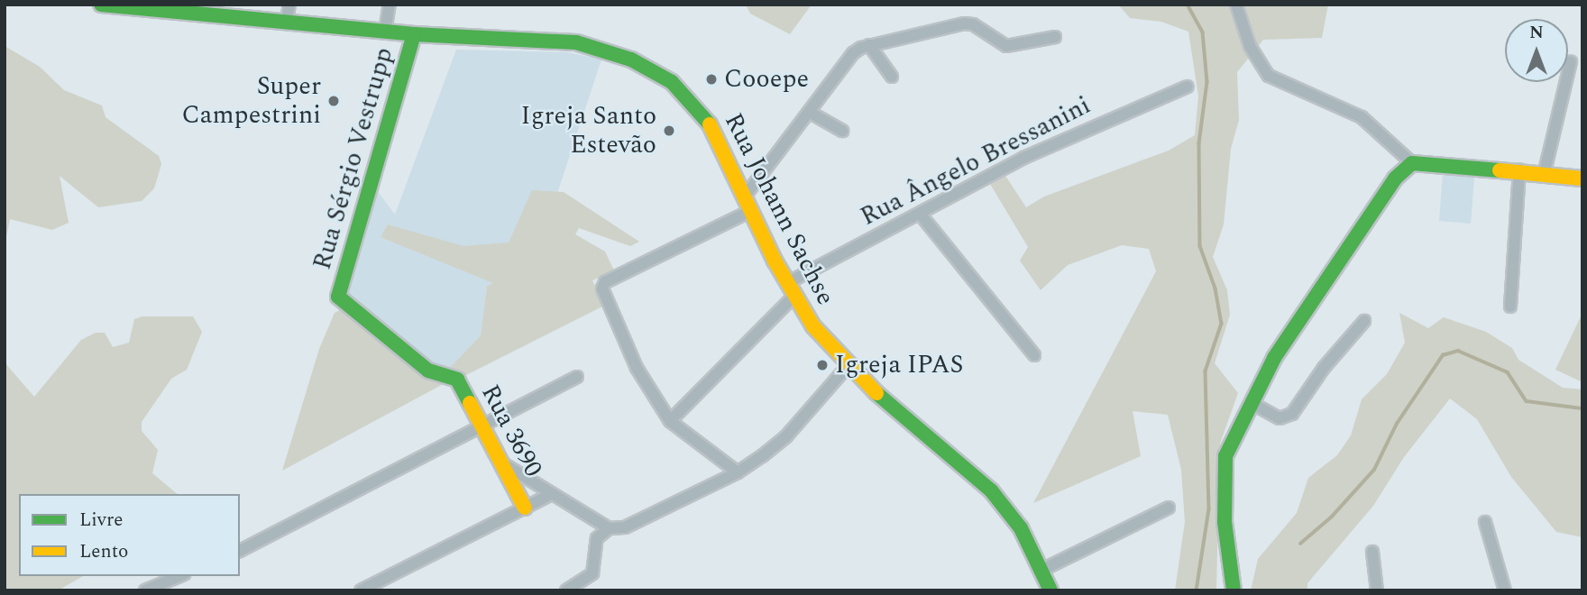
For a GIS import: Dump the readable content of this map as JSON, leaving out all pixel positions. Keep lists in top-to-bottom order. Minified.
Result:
{"streets":{"street":["Rua Sérgio Vestrupp","Rua Ângelo Bressanini","Rua Johann Sachse","Rua 3690"]},"crossings":[["Rua Sérgio Vestrupp","Rua Johann Sachse"],["Rua Sérgio Vestrupp","Rua 3690"],["Rua Ângelo Bressanini","Rua Johann Sachse"]],"places":["Cooepe","Super Campestrini","Igreja Santo Estevão","Igreja IPAS"],"legend":["Livre","Lento"],"north":"top"}
